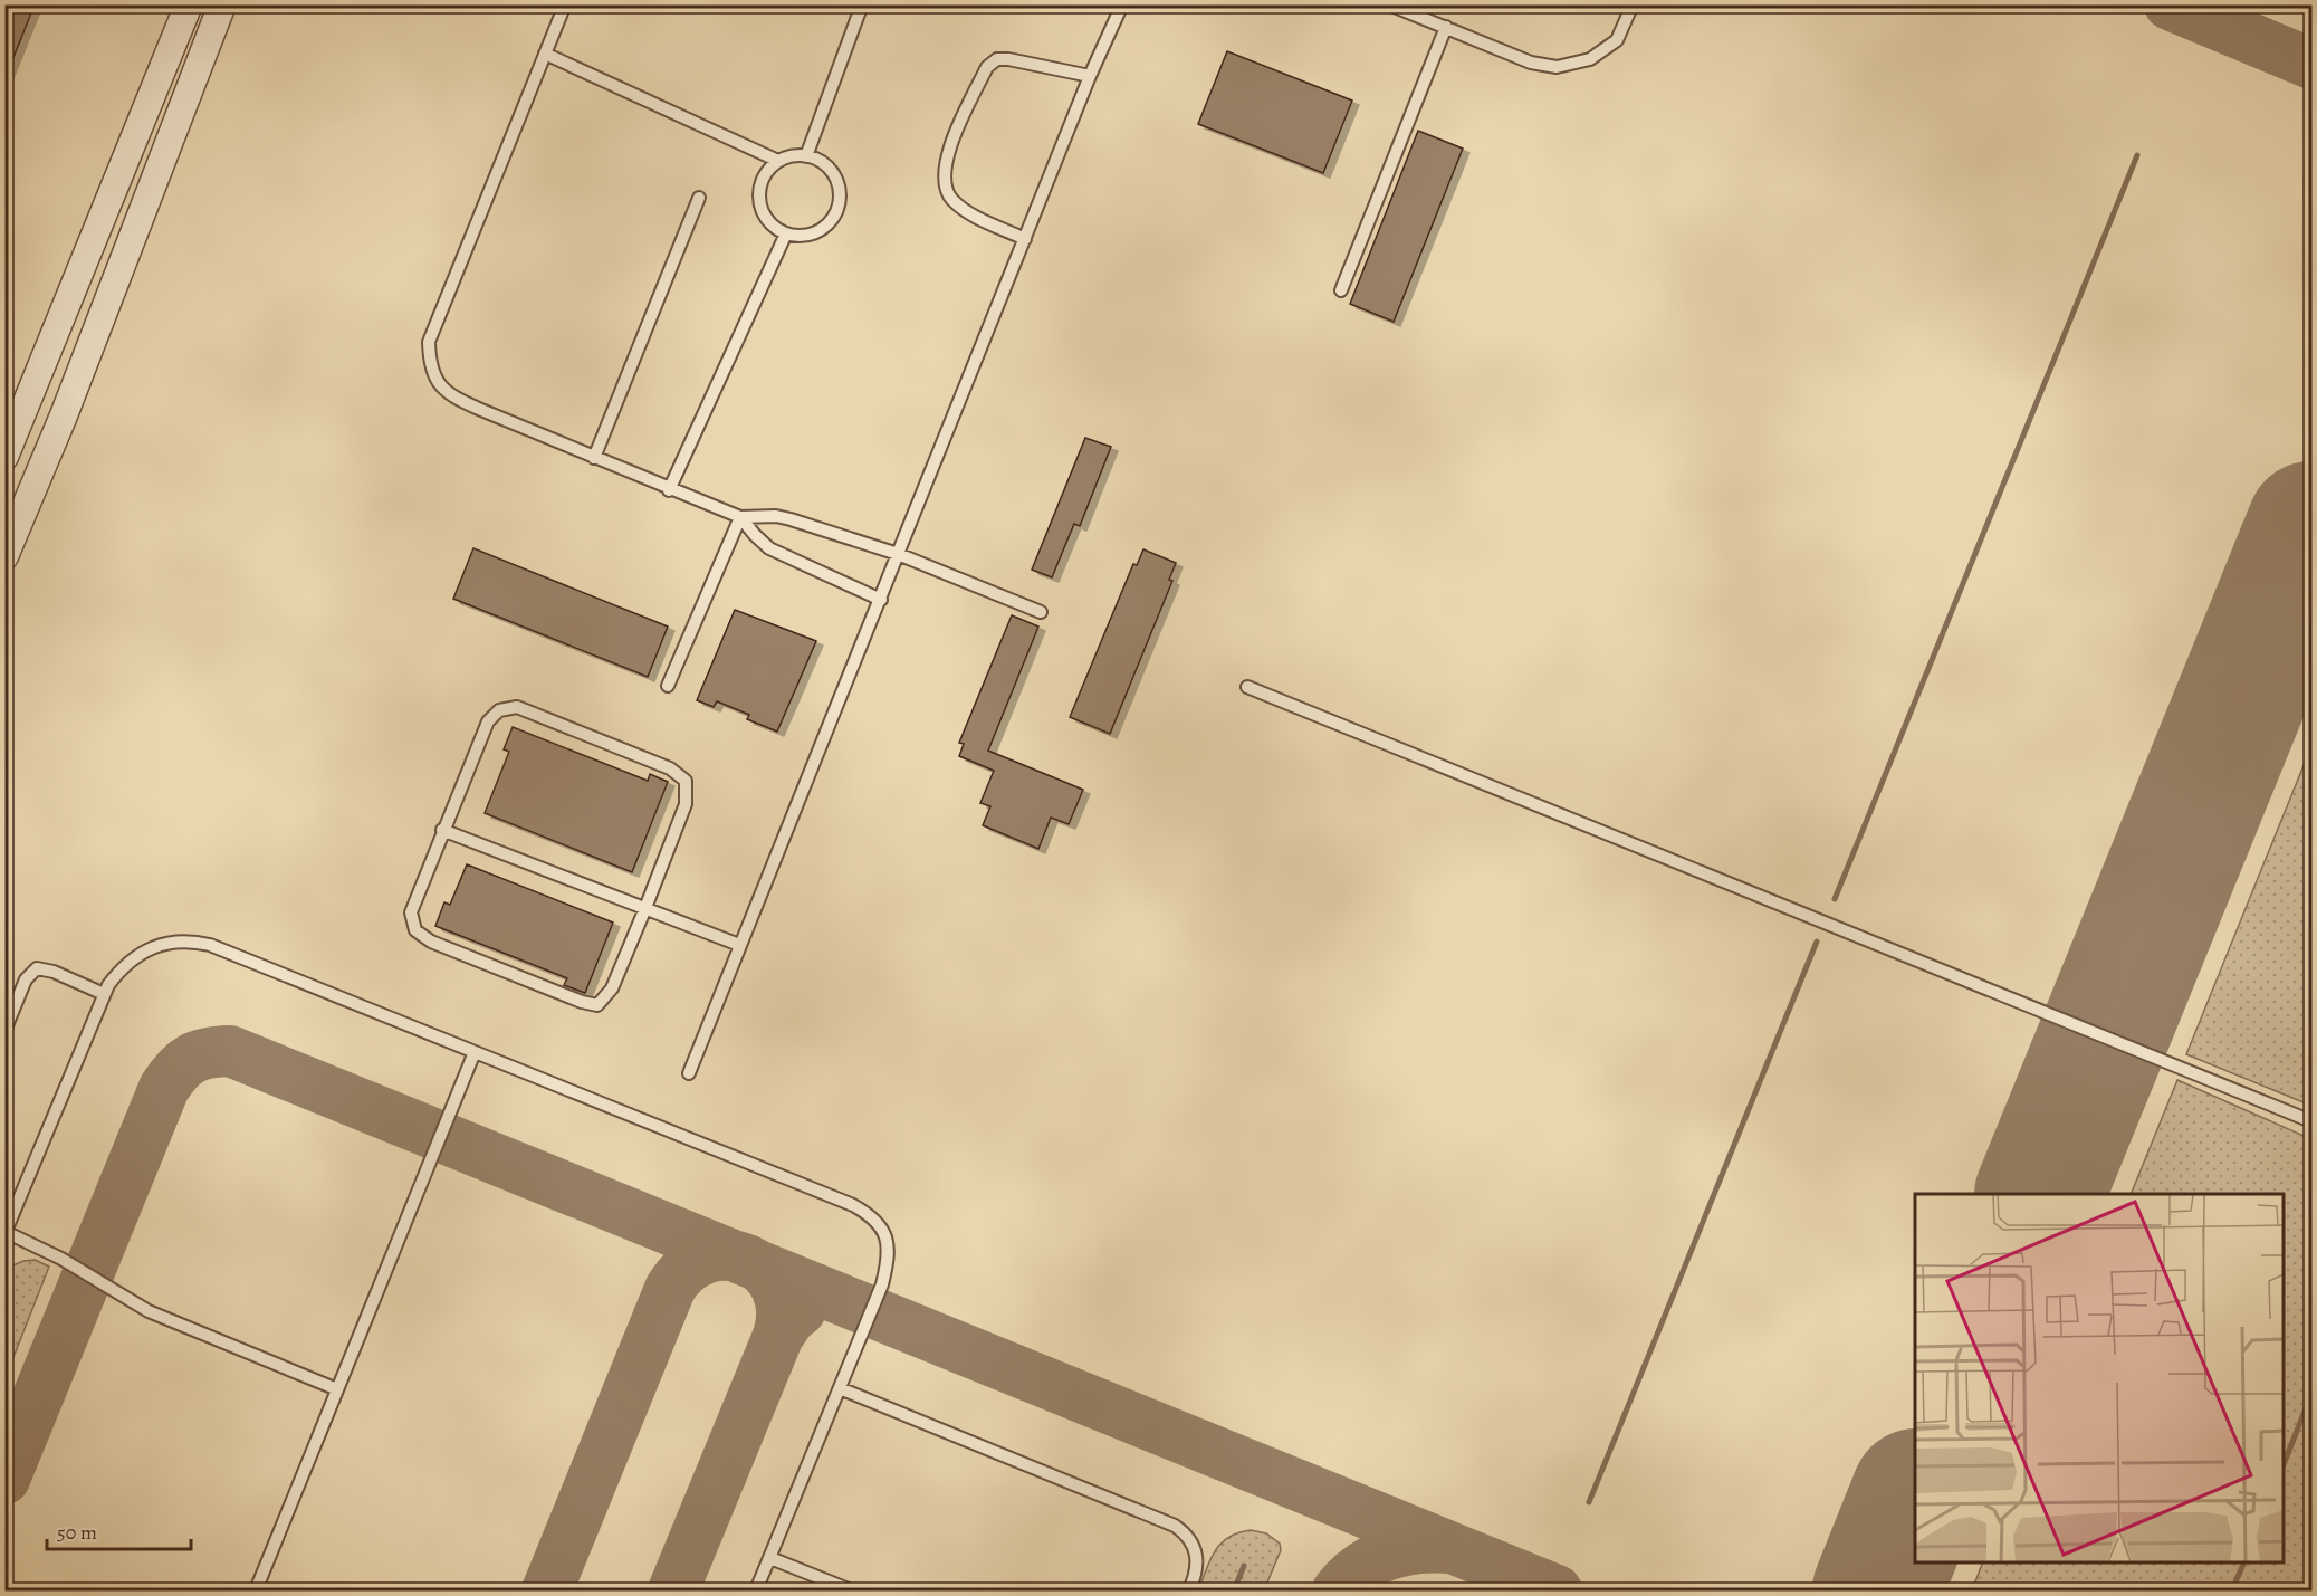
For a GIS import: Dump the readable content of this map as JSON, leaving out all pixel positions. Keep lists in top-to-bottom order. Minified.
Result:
{"scale_bar":"50 m"}
